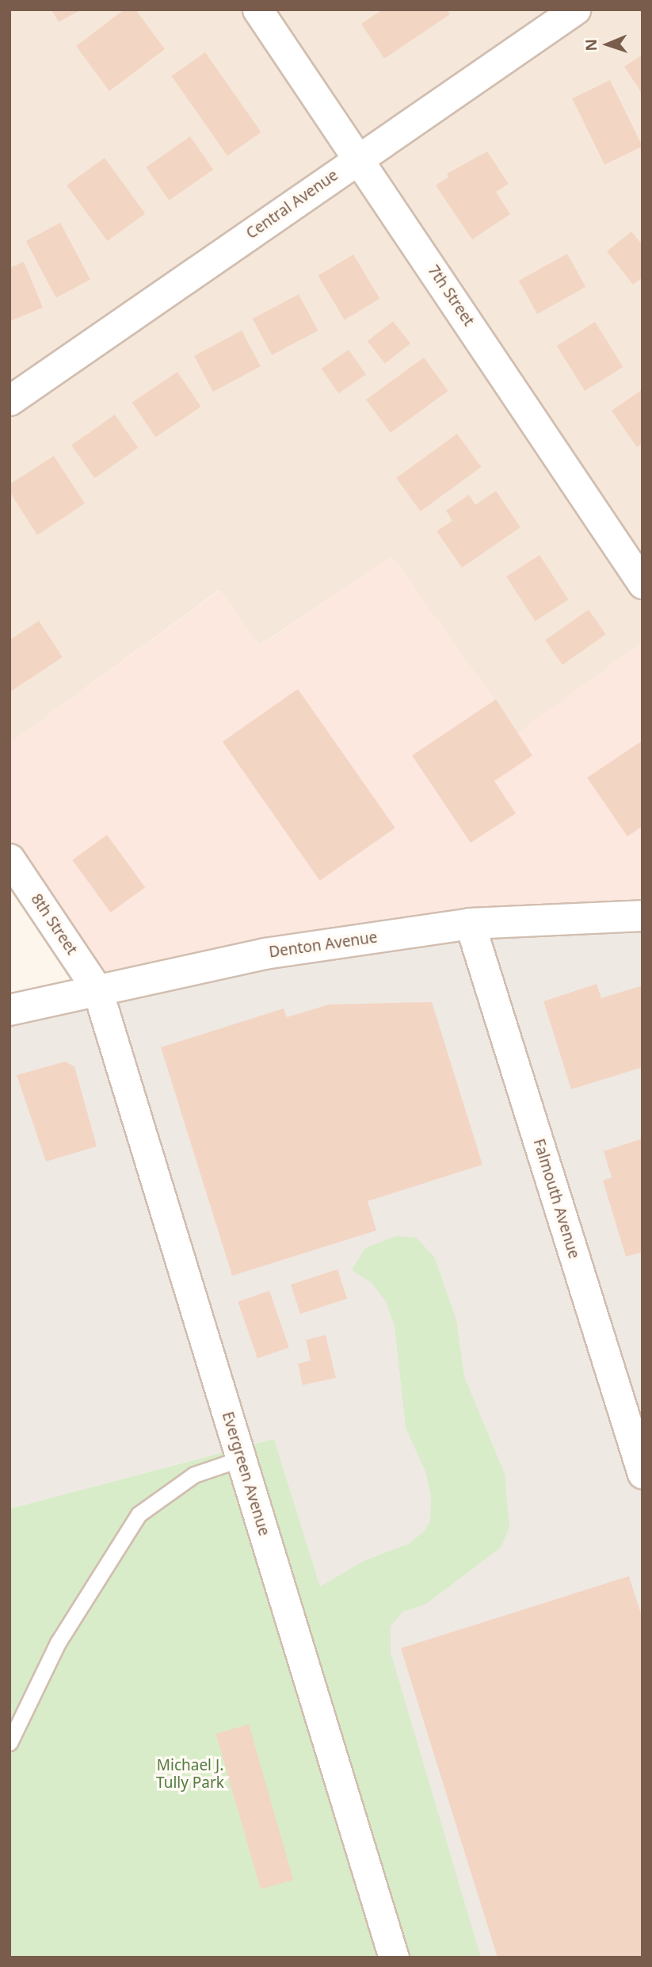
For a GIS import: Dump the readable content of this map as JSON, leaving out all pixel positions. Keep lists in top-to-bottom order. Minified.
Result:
{"streets":{"main road":["Denton Avenue"],"street":["Central Avenue","7th Street","8th Street","Falmouth Avenue","Evergreen Avenue"]},"crossings":[["Central Avenue","7th Street"],["8th Street","Denton Avenue"],["8th Street","Evergreen Avenue"],["Denton Avenue","Falmouth Avenue"],["Denton Avenue","Evergreen Avenue"]],"parks":["Michael J. Tully Park"],"north":"left"}
